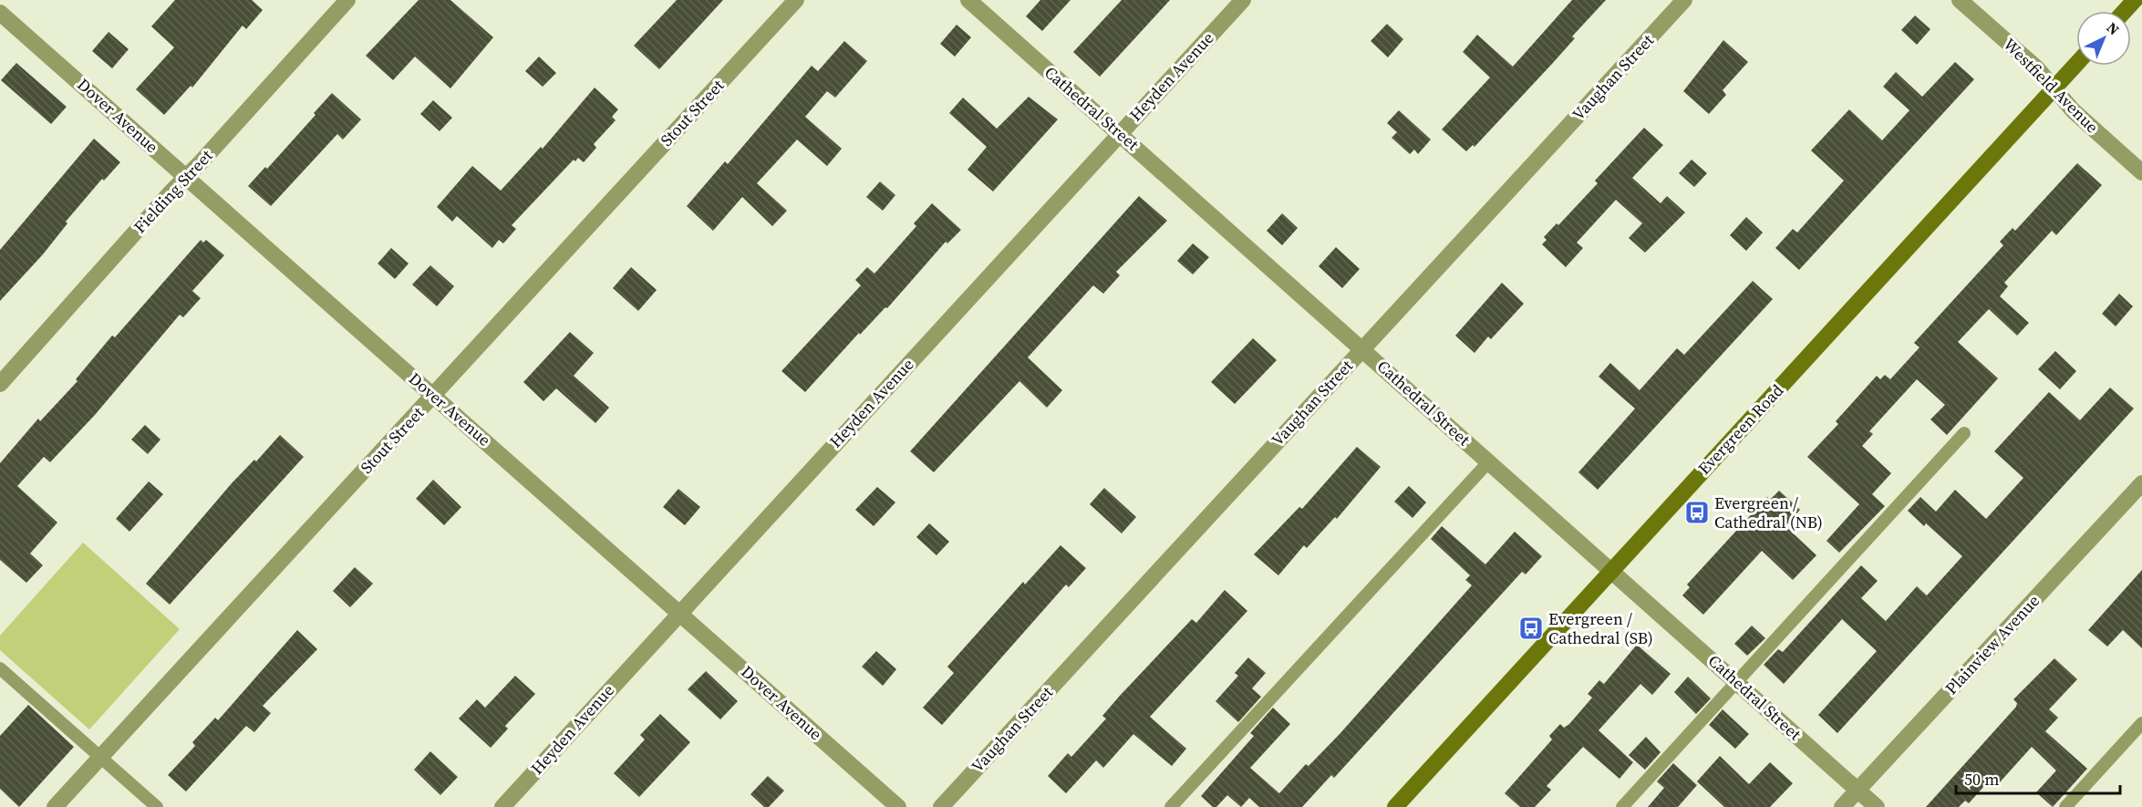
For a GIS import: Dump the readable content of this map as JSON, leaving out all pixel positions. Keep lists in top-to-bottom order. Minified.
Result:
{"streets":{"street":["Heyden Avenue","Vaughan Street","Westfield Avenue","Cathedral Street","Stout Street","Dover Avenue","Fielding Street","Evergreen Road","Plainview Avenue"]},"crossings":[["Heyden Avenue","Cathedral Street"],["Heyden Avenue","Dover Avenue"],["Vaughan Street","Cathedral Street"],["Westfield Avenue","Evergreen Road"],["Cathedral Street","Evergreen Road"],["Cathedral Street","Plainview Avenue"],["Stout Street","Dover Avenue"],["Dover Avenue","Fielding Street"]],"places":{"bus stop":["Evergreen / Cathedral (NB)","Evergreen / Cathedral (SB)"]},"scale_bar":"50 m","north":"top right"}
